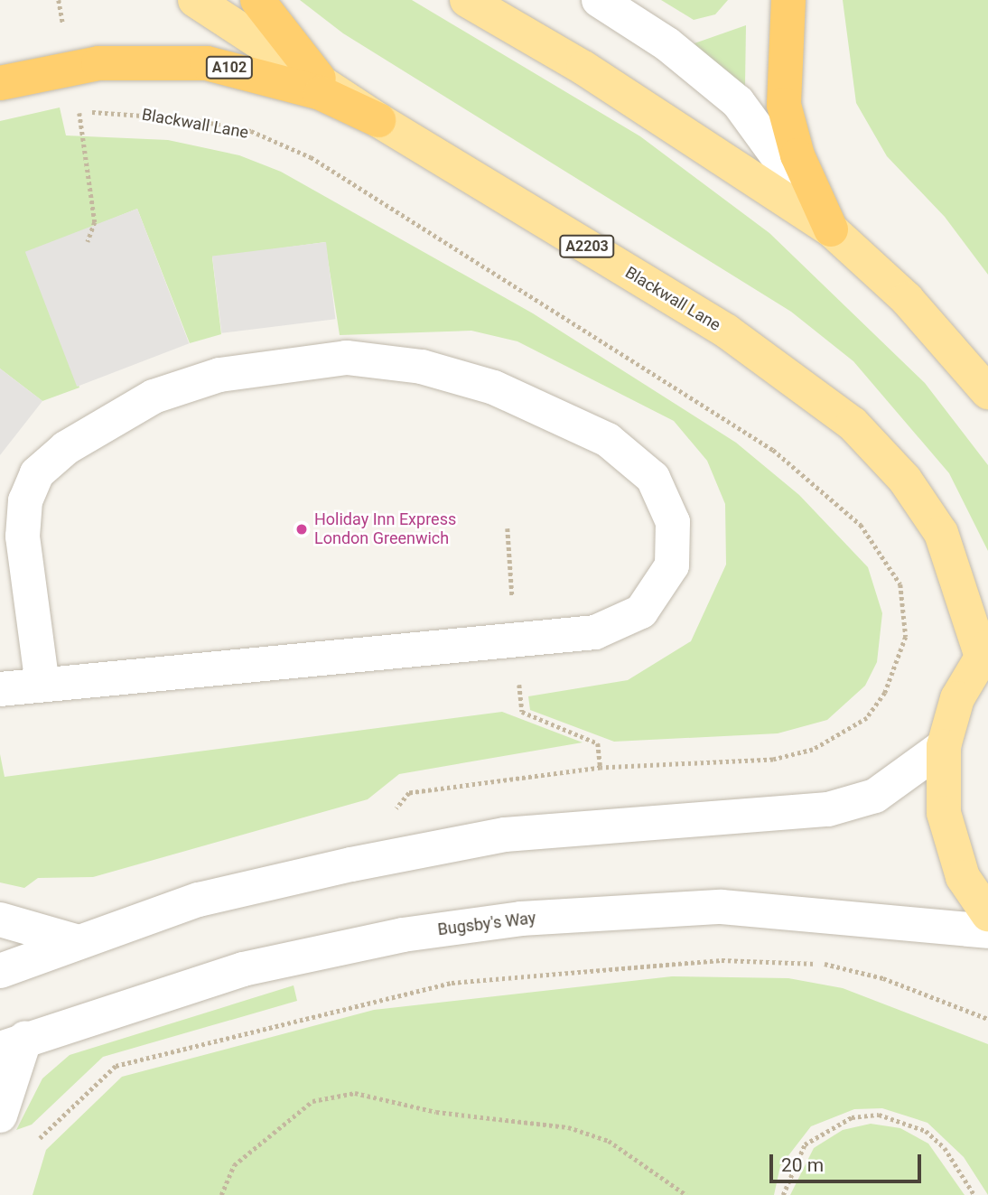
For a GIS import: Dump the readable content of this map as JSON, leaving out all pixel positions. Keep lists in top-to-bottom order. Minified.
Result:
{"streets":{"highway":["A102","A2203"],"main road":["Blackwall Lane"],"street":["Bugsby's Way"]},"crossings":[["A102","Blackwall Lane"],["Blackwall Lane","A2203"]],"places":["Holiday Inn Express London Greenwich"],"scale_bar":"20 m"}
